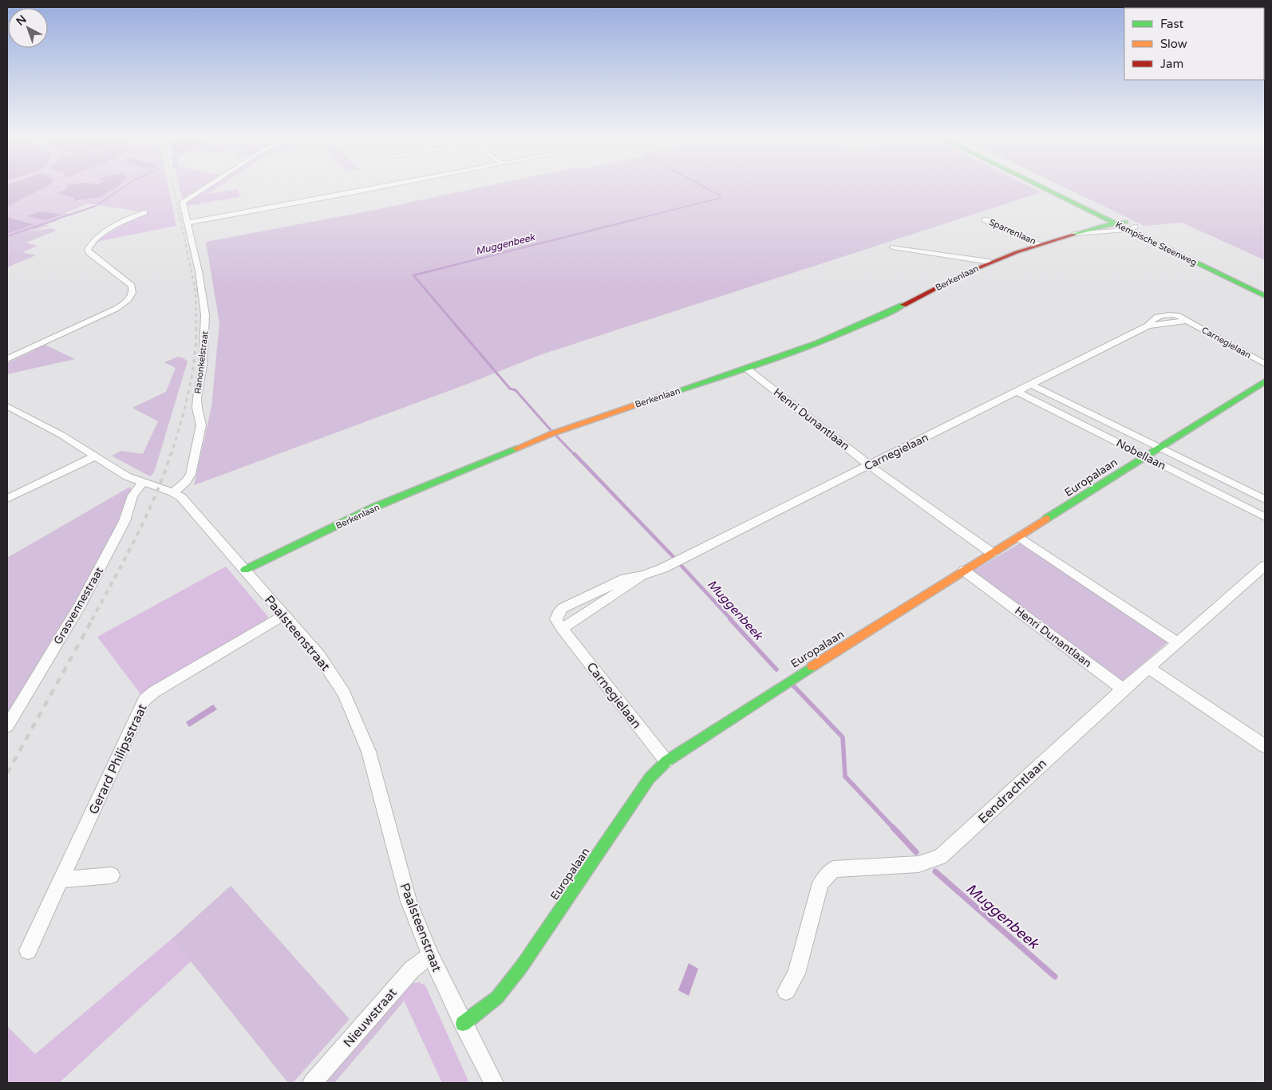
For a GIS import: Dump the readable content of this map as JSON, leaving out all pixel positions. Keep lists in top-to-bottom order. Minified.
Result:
{"streets":{"street":["Sparrenlaan","Kempische Steenweg","Berkenlaan","Carnegielaan","Ranonkelstraat","Henri Dunantlaan","Nobellaan","Europalaan","Grasvennestraat","Paalsteenstraat","Gerard Philipsstraat","Eendrachtlaan","Nieuwstraat"]},"crossings":[["Sparrenlaan","Berkenlaan"],["Kempische Steenweg","Berkenlaan"],["Berkenlaan","Henri Dunantlaan"],["Berkenlaan","Paalsteenstraat"],["Carnegielaan","Henri Dunantlaan"],["Carnegielaan","Nobellaan"],["Carnegielaan","Europalaan"],["Ranonkelstraat","Paalsteenstraat"],["Henri Dunantlaan","Europalaan"],["Henri Dunantlaan","Eendrachtlaan"],["Nobellaan","Europalaan"],["Europalaan","Paalsteenstraat"],["Grasvennestraat","Paalsteenstraat"],["Paalsteenstraat","Gerard Philipsstraat"],["Paalsteenstraat","Nieuwstraat"]],"water":["Muggenbeek"],"legend":["Fast","Slow","Jam"],"north":"top left"}
